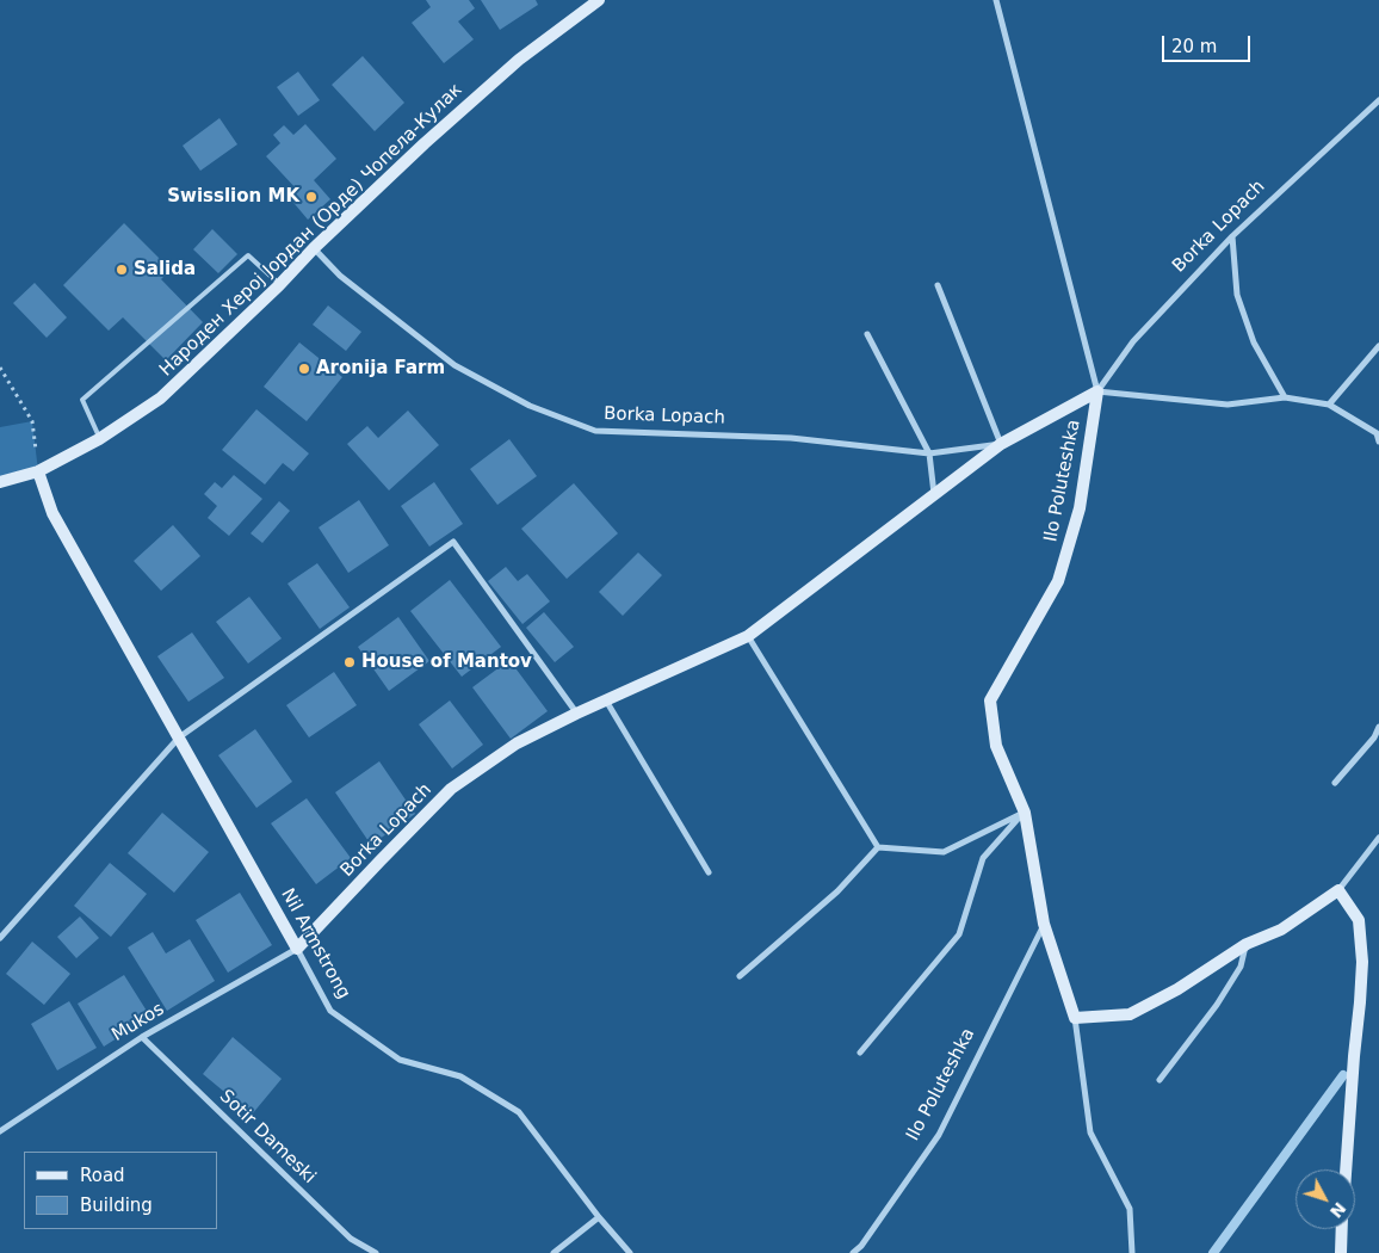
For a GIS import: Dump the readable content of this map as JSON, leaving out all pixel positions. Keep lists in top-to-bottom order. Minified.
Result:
{"streets":{"street":["Borka Lopach","Народен Херој Јордан (Орде) Чопела-Кулак","Ilo Poluteshka","Nil Armstrong","Mukos","Sotir Dameski"]},"crossings":[["Borka Lopach","Народен Херој Јордан (Орде) Чопела-Кулак"],["Borka Lopach","Ilo Poluteshka"],["Borka Lopach","Nil Armstrong"],["Borka Lopach","Mukos"],["Народен Херој Јордан (Орде) Чопела-Кулак","Nil Armstrong"],["Nil Armstrong","Mukos"],["Mukos","Sotir Dameski"]],"places":["Swisslion MK","Salida","Aronija Farm","House of Mantov"],"legend":["Road","Building"],"scale_bar":"20 m","north":"bottom right"}
